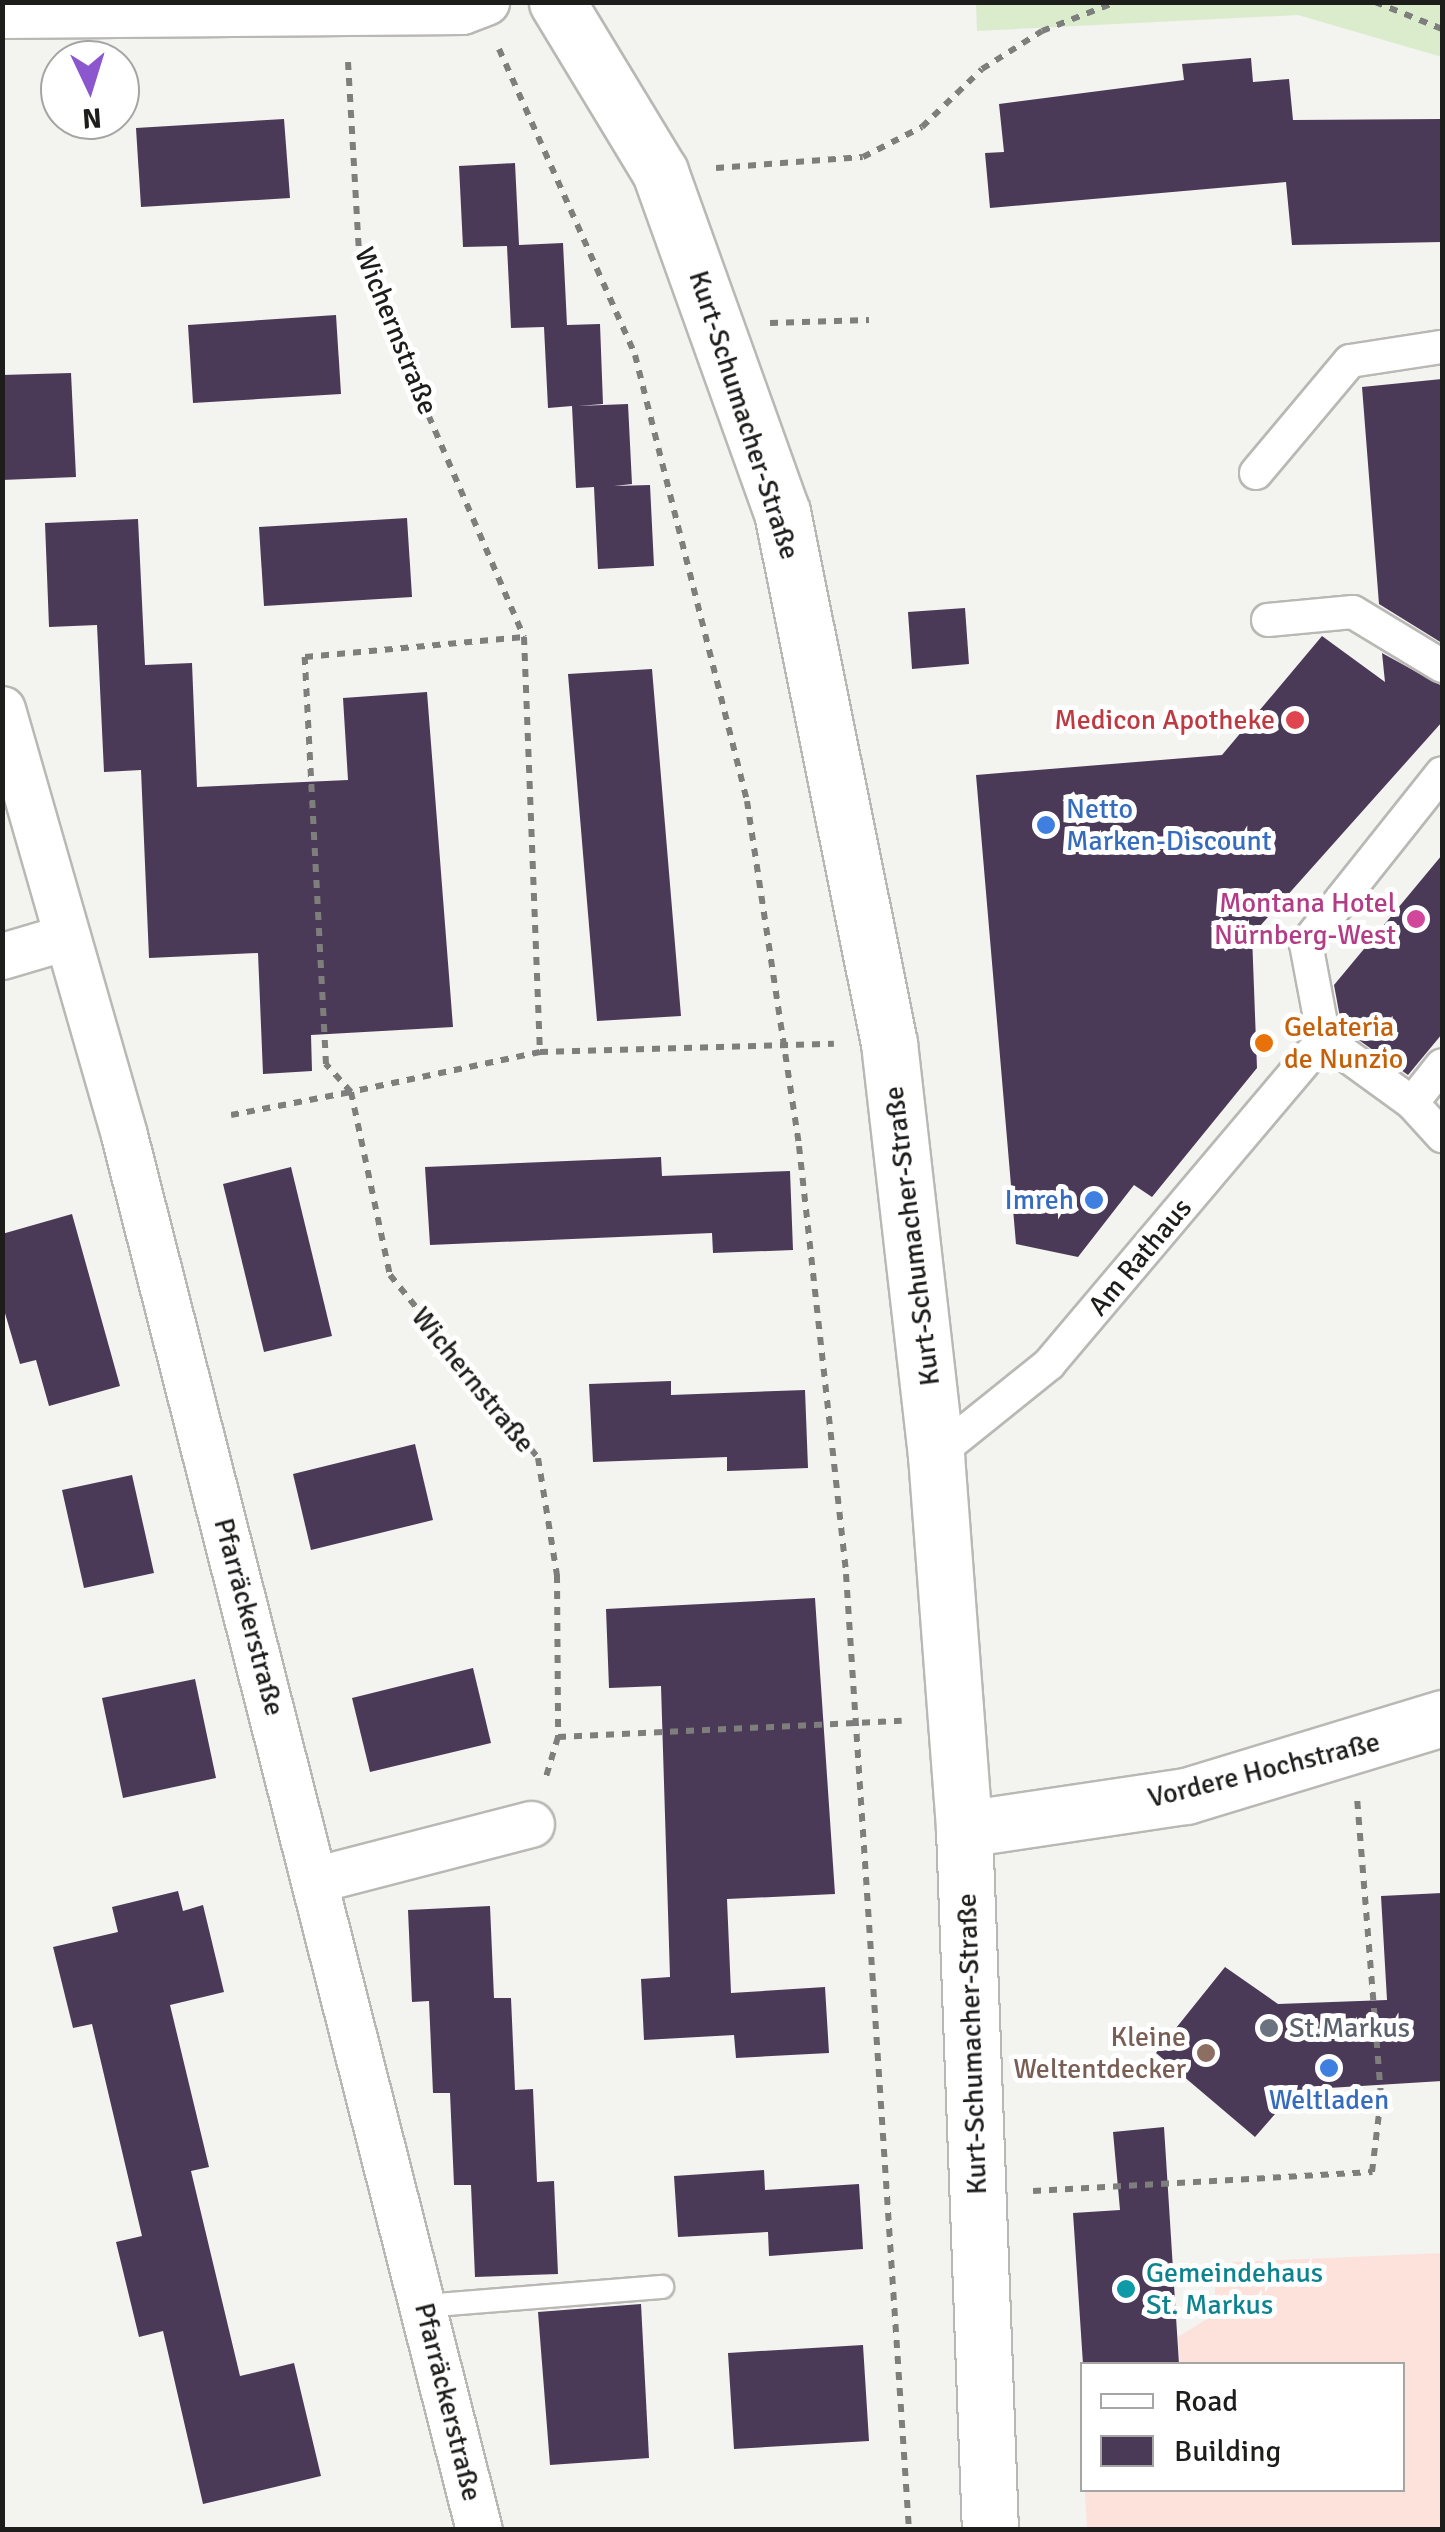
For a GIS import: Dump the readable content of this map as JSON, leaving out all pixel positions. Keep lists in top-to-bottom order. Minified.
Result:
{"streets":{"street":["Kurt-Schumacher-Straße","Am Rathaus","Pfarräckerstraße","Vordere Hochstraße"],"path":["Wichernstraße"]},"crossings":[["Kurt-Schumacher-Straße","Am Rathaus"],["Kurt-Schumacher-Straße","Vordere Hochstraße"]],"places":["Medicon Apotheke","Netto Marken-Discount","Montana Hotel Nürnberg-West","Gelateria de Nunzio","Imreh","St.Markus","Kleine Weltentdecker","Weltladen","Gemeindehaus St. Markus"],"legend":["Road","Building"],"north":"bottom"}
